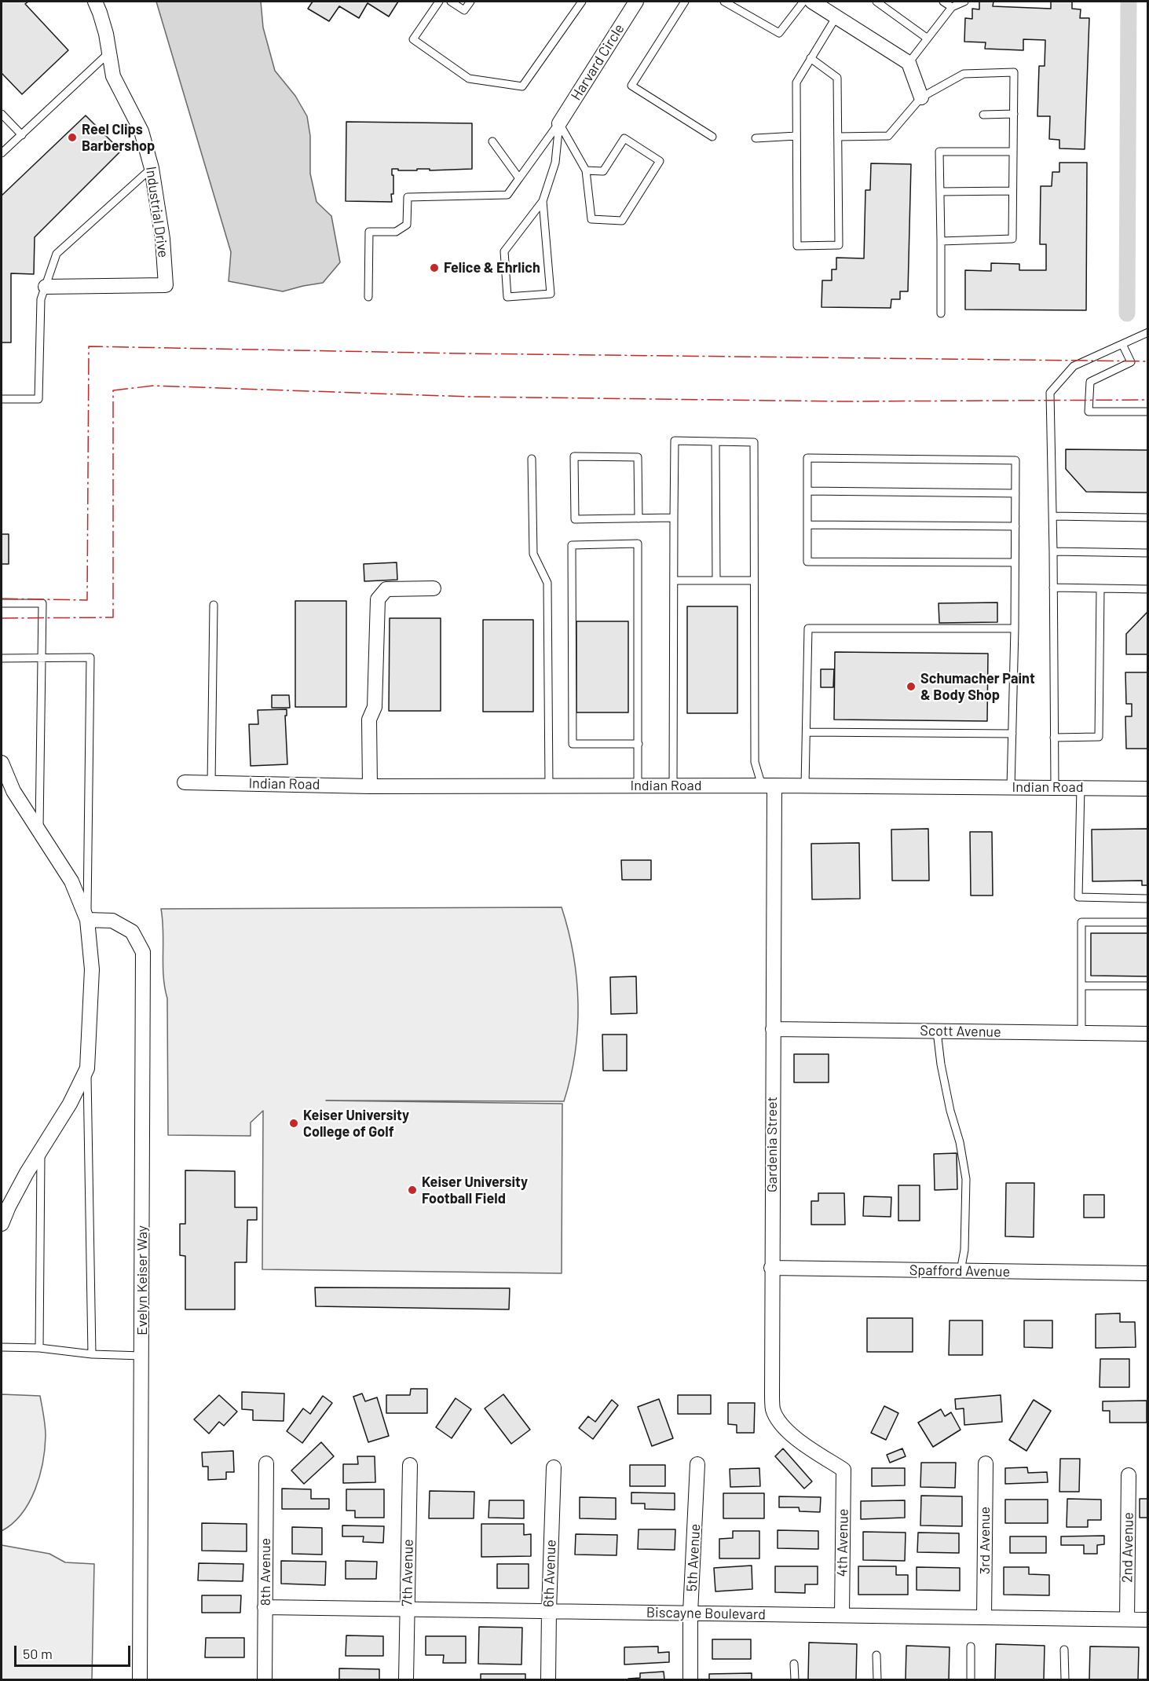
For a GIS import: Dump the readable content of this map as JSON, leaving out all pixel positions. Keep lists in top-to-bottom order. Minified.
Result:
{"streets":{"street":["Harvard Circle","Industrial Drive","Indian Road","Scott Avenue","Gardenia Street","Spafford Avenue","Evelyn Keiser Way","3rd Avenue","4th Avenue","2nd Avenue","5th Avenue","8th Avenue","7th Avenue","6th Avenue","Biscayne Boulevard"]},"crossings":[["Indian Road","Gardenia Street"],["Scott Avenue","Gardenia Street"],["Gardenia Street","Spafford Avenue"],["Gardenia Street","4th Avenue"],["3rd Avenue","Biscayne Boulevard"],["4th Avenue","Biscayne Boulevard"],["2nd Avenue","Biscayne Boulevard"],["5th Avenue","Biscayne Boulevard"],["8th Avenue","Biscayne Boulevard"],["7th Avenue","Biscayne Boulevard"],["6th Avenue","Biscayne Boulevard"]],"places":["Reel Clips Barbershop","Felice & Ehrlich","Schumacher Paint & Body Shop","Keiser University College of Golf","Keiser University Football Field"],"scale_bar":"50 m"}
